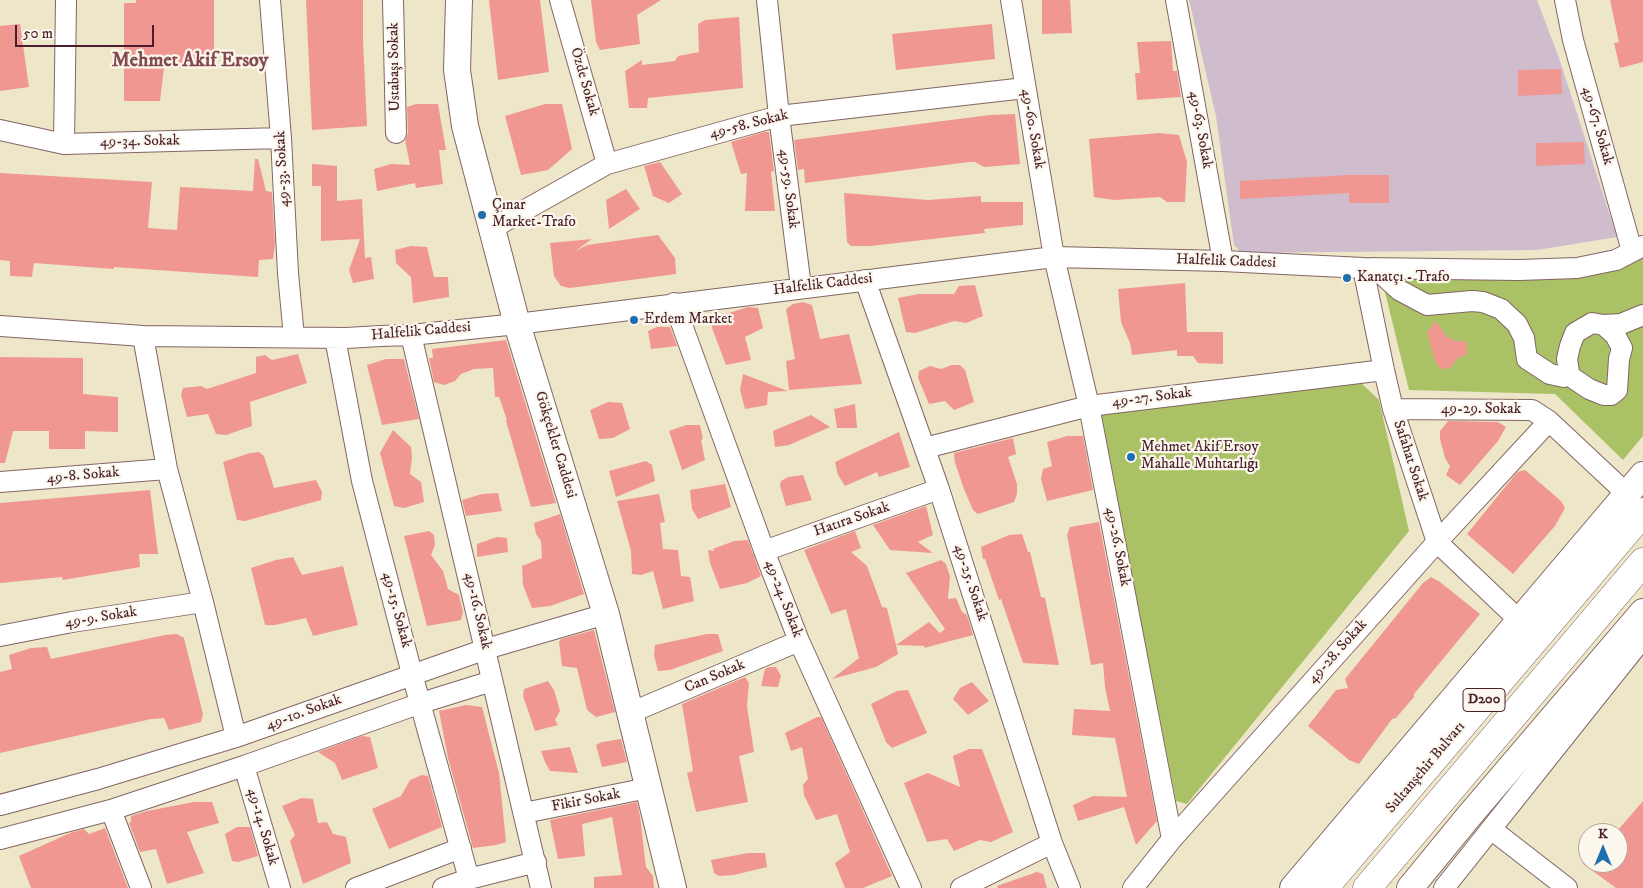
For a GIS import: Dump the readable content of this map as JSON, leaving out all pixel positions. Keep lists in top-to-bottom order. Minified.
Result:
{"streets":{"highway":["D200","Sultanşehir Bulvarı"],"main road":["Gökçekler Caddesi"],"street":["Ustabaşı Sokak","Özde Sokak","49-58. Sokak","49-67. Sokak","49-60. Sokak","49-63. Sokak","49-34. Sokak","49-33. Sokak","49-59. Sokak","Halfelik Caddesi","49-27. Sokak","49-29. Sokak","Safahat Sokak","49-8. Sokak","Hatıra Sokak","49-26. Sokak","49-25. Sokak","49-24. Sokak","49-15. Sokak","49-16. Sokak","49-9. Sokak","49-28. Sokak","Can Sokak","49-10. Sokak","Fikir Sokak","49-14. Sokak"]},"crossings":[["Özde Sokak","49-58. Sokak"],["49-58. Sokak","49-60. Sokak"],["49-58. Sokak","49-59. Sokak"],["49-58. Sokak","Gökçekler Caddesi"],["49-67. Sokak","Halfelik Caddesi"],["49-60. Sokak","Halfelik Caddesi"],["49-60. Sokak","49-26. Sokak"],["49-63. Sokak","Halfelik Caddesi"],["49-34. Sokak","49-33. Sokak"],["49-33. Sokak","Halfelik Caddesi"],["49-59. Sokak","Halfelik Caddesi"],["Halfelik Caddesi","Gökçekler Caddesi"],["Halfelik Caddesi","Safahat Sokak"],["Halfelik Caddesi","49-26. Sokak"],["Halfelik Caddesi","49-25. Sokak"],["Halfelik Caddesi","49-24. Sokak"],["Halfelik Caddesi","49-15. Sokak"],["Halfelik Caddesi","49-16. Sokak"],["49-27. Sokak","Safahat Sokak"],["49-27. Sokak","49-26. Sokak"],["49-27. Sokak","49-25. Sokak"],["49-29. Sokak","Safahat Sokak"],["49-29. Sokak","49-28. Sokak"],["49-29. Sokak","Sultanşehir Bulvarı"],["Gökçekler Caddesi","Can Sokak"],["Gökçekler Caddesi","49-10. Sokak"],["Gökçekler Caddesi","Fikir Sokak"],["Safahat Sokak","49-28. Sokak"],["Hatıra Sokak","49-25. Sokak"],["Hatıra Sokak","49-24. Sokak"],["49-26. Sokak","49-28. Sokak"],["49-24. Sokak","Can Sokak"],["49-15. Sokak","49-10. Sokak"],["49-16. Sokak","49-10. Sokak"],["49-16. Sokak","Fikir Sokak"],["49-10. Sokak","49-14. Sokak"]],"districts":["Mehmet Akif Ersoy"],"places":["Çınar Market-Trafo","Kanatçı - Trafo","Erdem Market","Mehmet Akif Ersoy Mahalle Muhtarlığı"],"scale_bar":"50 m","north":"top"}
